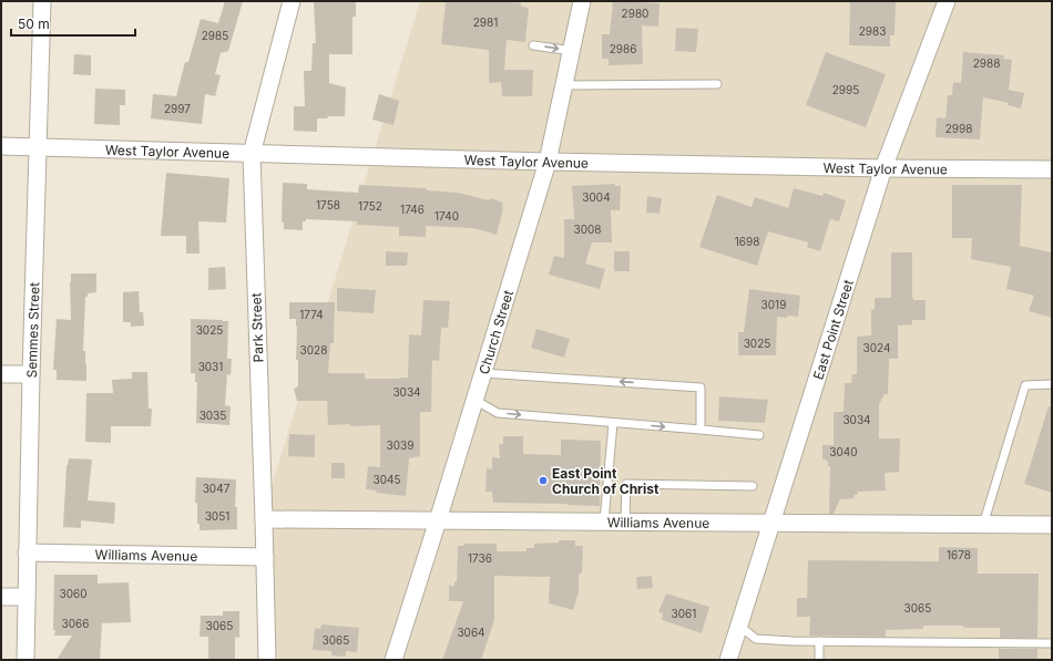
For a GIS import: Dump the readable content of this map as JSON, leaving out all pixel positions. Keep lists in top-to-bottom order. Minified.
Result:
{"streets":{"street":["West Taylor Avenue","Park Street","East Point Street","Semmes Street","Church Street","Williams Avenue"]},"crossings":[["West Taylor Avenue","Park Street"],["West Taylor Avenue","East Point Street"],["West Taylor Avenue","Semmes Street"],["West Taylor Avenue","Church Street"],["Park Street","Williams Avenue"],["East Point Street","Williams Avenue"],["Semmes Street","Williams Avenue"],["Church Street","Williams Avenue"]],"places":["East Point Church of Christ"],"house_numbers":["2980","2981","2983","2985","2986","2988","2995","2997","2998","3004","1758","1752","1746","1740","3008","1698","3019","1774","3025","3025","3024","3028","3031","3034","3035","3034","3039","3040","3045","3047","3051","1678","1736","3060","3065","3061","3066","3065","3064","3065"],"scale_bar":"50 m"}
